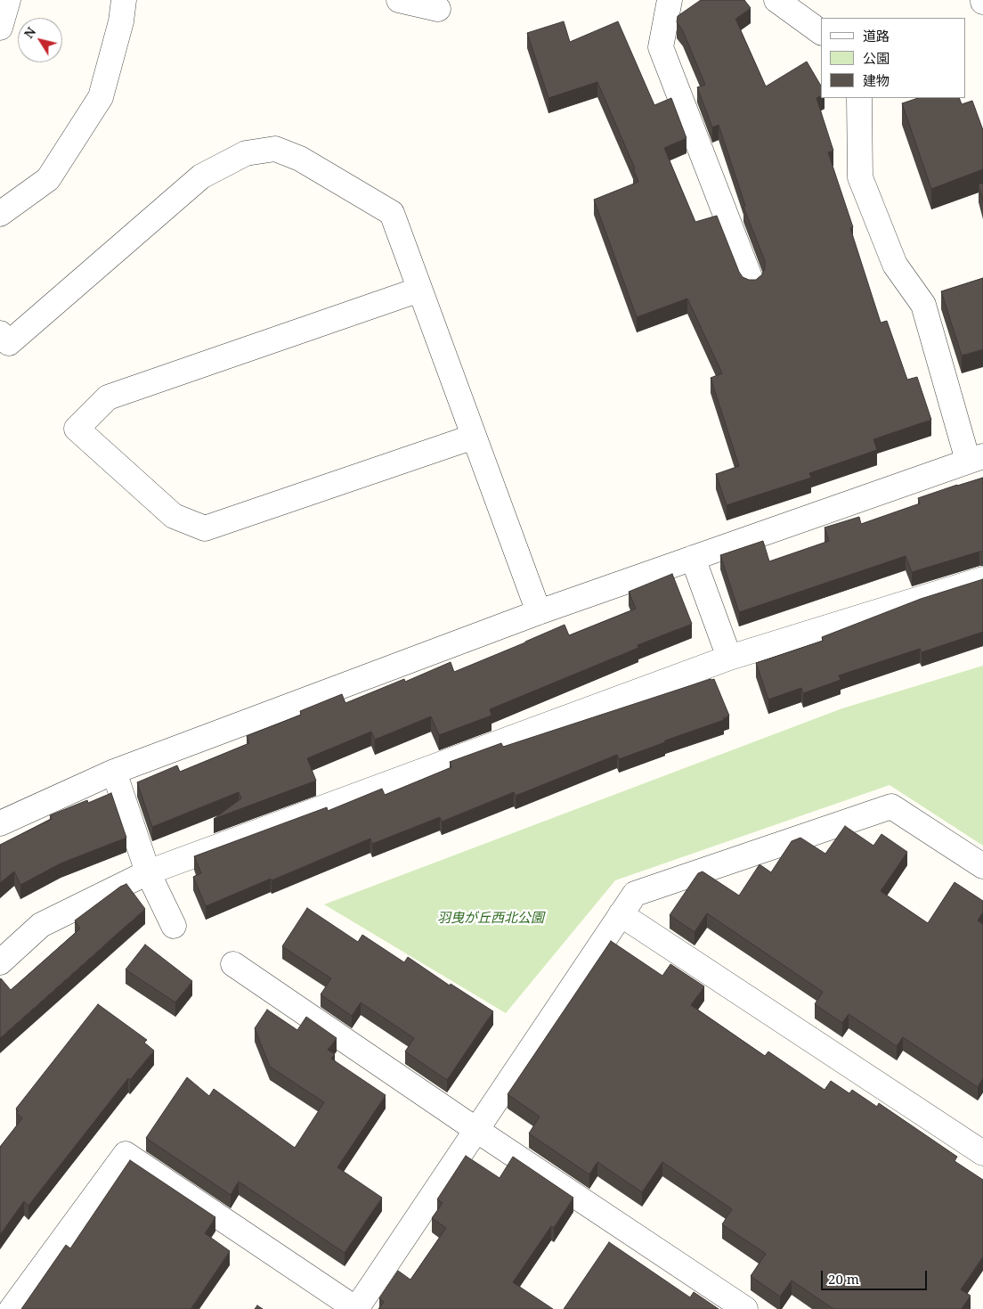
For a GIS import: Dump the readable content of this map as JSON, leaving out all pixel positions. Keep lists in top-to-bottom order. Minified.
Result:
{"parks":["羽曳が丘西北公園"],"legend":["道路","公園","建物"],"scale_bar":"20 m","north":"top left"}
